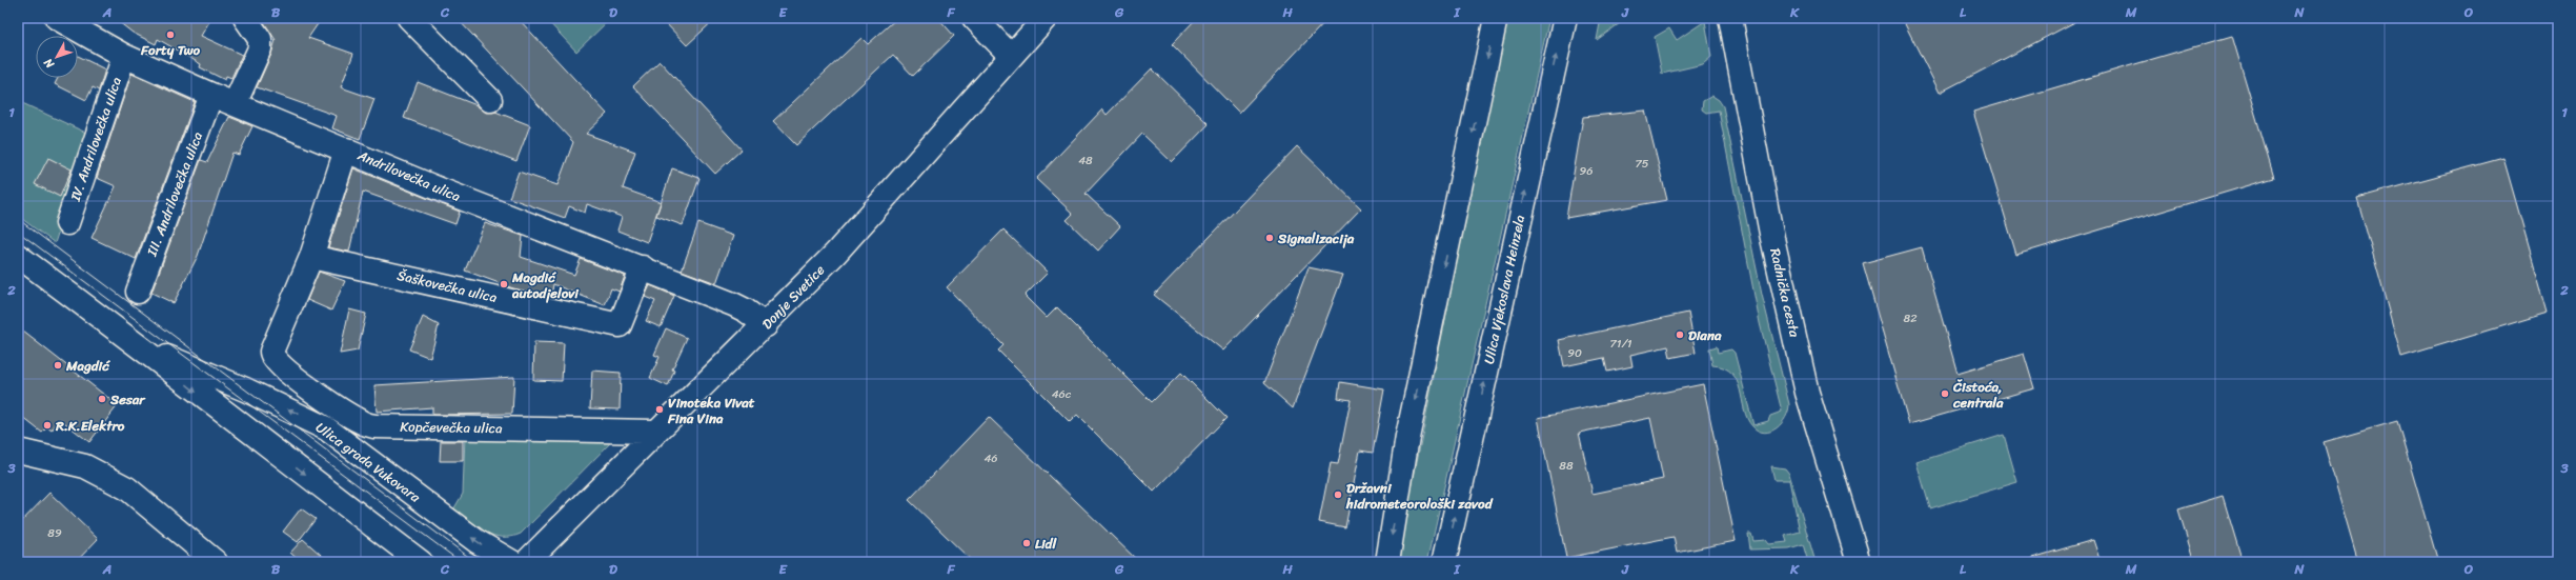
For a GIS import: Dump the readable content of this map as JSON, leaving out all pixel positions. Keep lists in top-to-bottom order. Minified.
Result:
{"streets":{"street":["IV. Andrilovečka ulica","Andrilovečka ulica","III. Andrilovečka ulica","Šaškovečka ulica","Ulica Vjekoslava Heinzela","Radnička cesta","Donje Svetice","Kopčevečka ulica","Ulica grada Vukovara"]},"crossings":[["IV. Andrilovečka ulica","Andrilovečka ulica"],["Andrilovečka ulica","III. Andrilovečka ulica"],["Andrilovečka ulica","Šaškovečka ulica"],["Andrilovečka ulica","Donje Svetice"],["Šaškovečka ulica","Kopčevečka ulica"],["Donje Svetice","Kopčevečka ulica"]],"places":["Forty Two","Signalizacija","Magdić autodjelovi","Diana","Magdić","Čistoća, centrala","Sesar","Vinoteka Vivat Fina Vina","R.K.Elektro","Državni hidrometeorološki zavod","Lidl"],"house_numbers":["48","75","96","82","71/1","90","46c","46","88","89"],"north":"bottom left","grid":{"columns":["A","B","C","D","E","F","G","H","I","J","K","L","M","N","O"],"rows":["1","2","3"]}}
